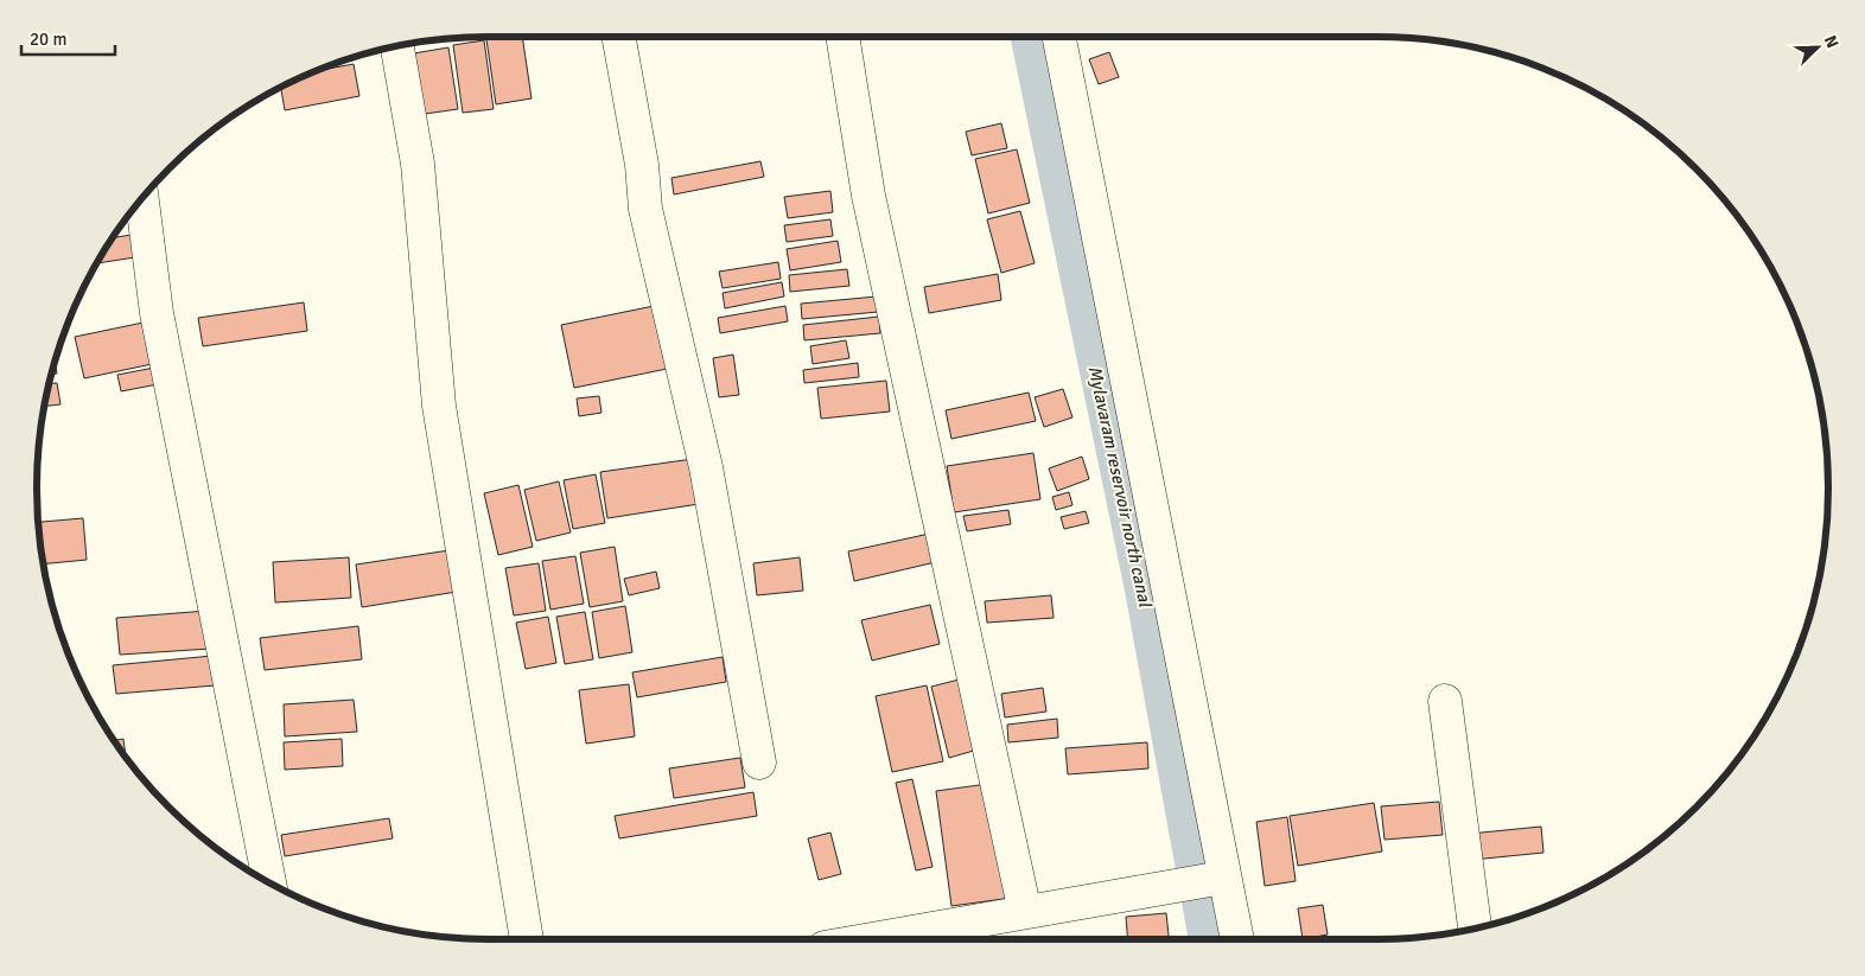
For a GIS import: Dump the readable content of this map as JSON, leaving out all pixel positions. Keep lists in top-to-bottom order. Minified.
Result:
{"water":["Mylavaram reservoir north canal"],"scale_bar":"20 m","north":"top right"}
